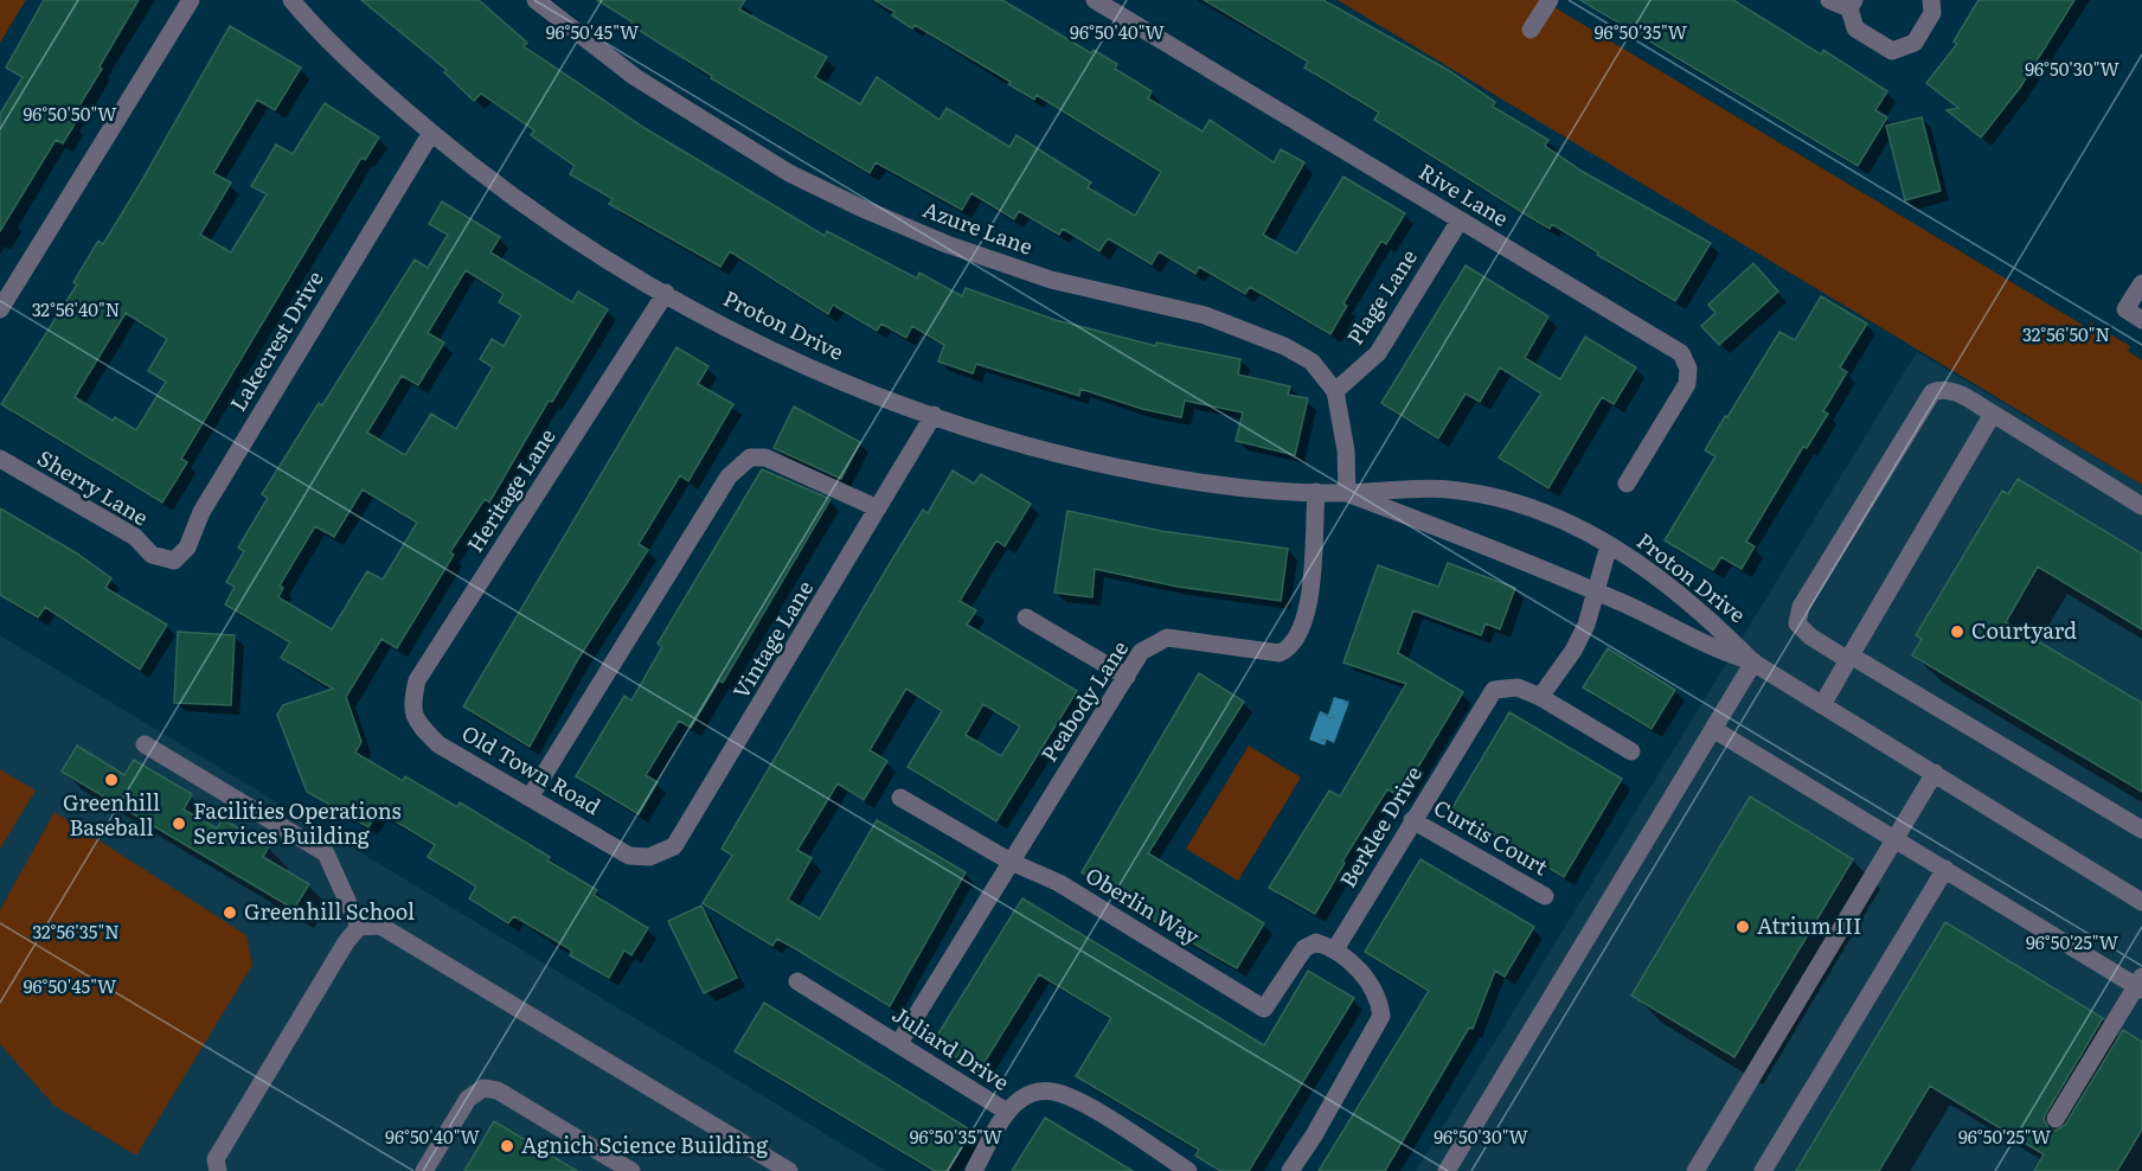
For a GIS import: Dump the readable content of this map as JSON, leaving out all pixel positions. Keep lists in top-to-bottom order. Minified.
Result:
{"streets":{"street":["Rive Lane","Azure Lane","Plage Lane","Proton Drive","Lakecrest Drive","Sherry Lane","Heritage Lane","Vintage Lane","Peabody Lane","Old Town Road","Berklee Drive","Curtis Court","Oberlin Way","Juliard Drive"]},"crossings":[["Rive Lane","Plage Lane"],["Azure Lane","Plage Lane"],["Azure Lane","Proton Drive"],["Proton Drive","Lakecrest Drive"],["Proton Drive","Heritage Lane"],["Proton Drive","Vintage Lane"],["Proton Drive","Peabody Lane"],["Lakecrest Drive","Sherry Lane"],["Heritage Lane","Old Town Road"],["Vintage Lane","Old Town Road"],["Peabody Lane","Oberlin Way"],["Peabody Lane","Juliard Drive"],["Berklee Drive","Curtis Court"],["Berklee Drive","Oberlin Way"]],"places":["Courtyard","Greenhill Baseball","Facilities Operations Services Building","Greenhill School","Atrium III","Agnich Science Building"],"coordinates":["96°50'45\"W","96°50'40\"W","96°50'35\"W","96°50'30\"W","96°50'50\"W","32°56'40\"N","32°56'50\"N","32°56'35\"N","96°50'25\"W"]}
